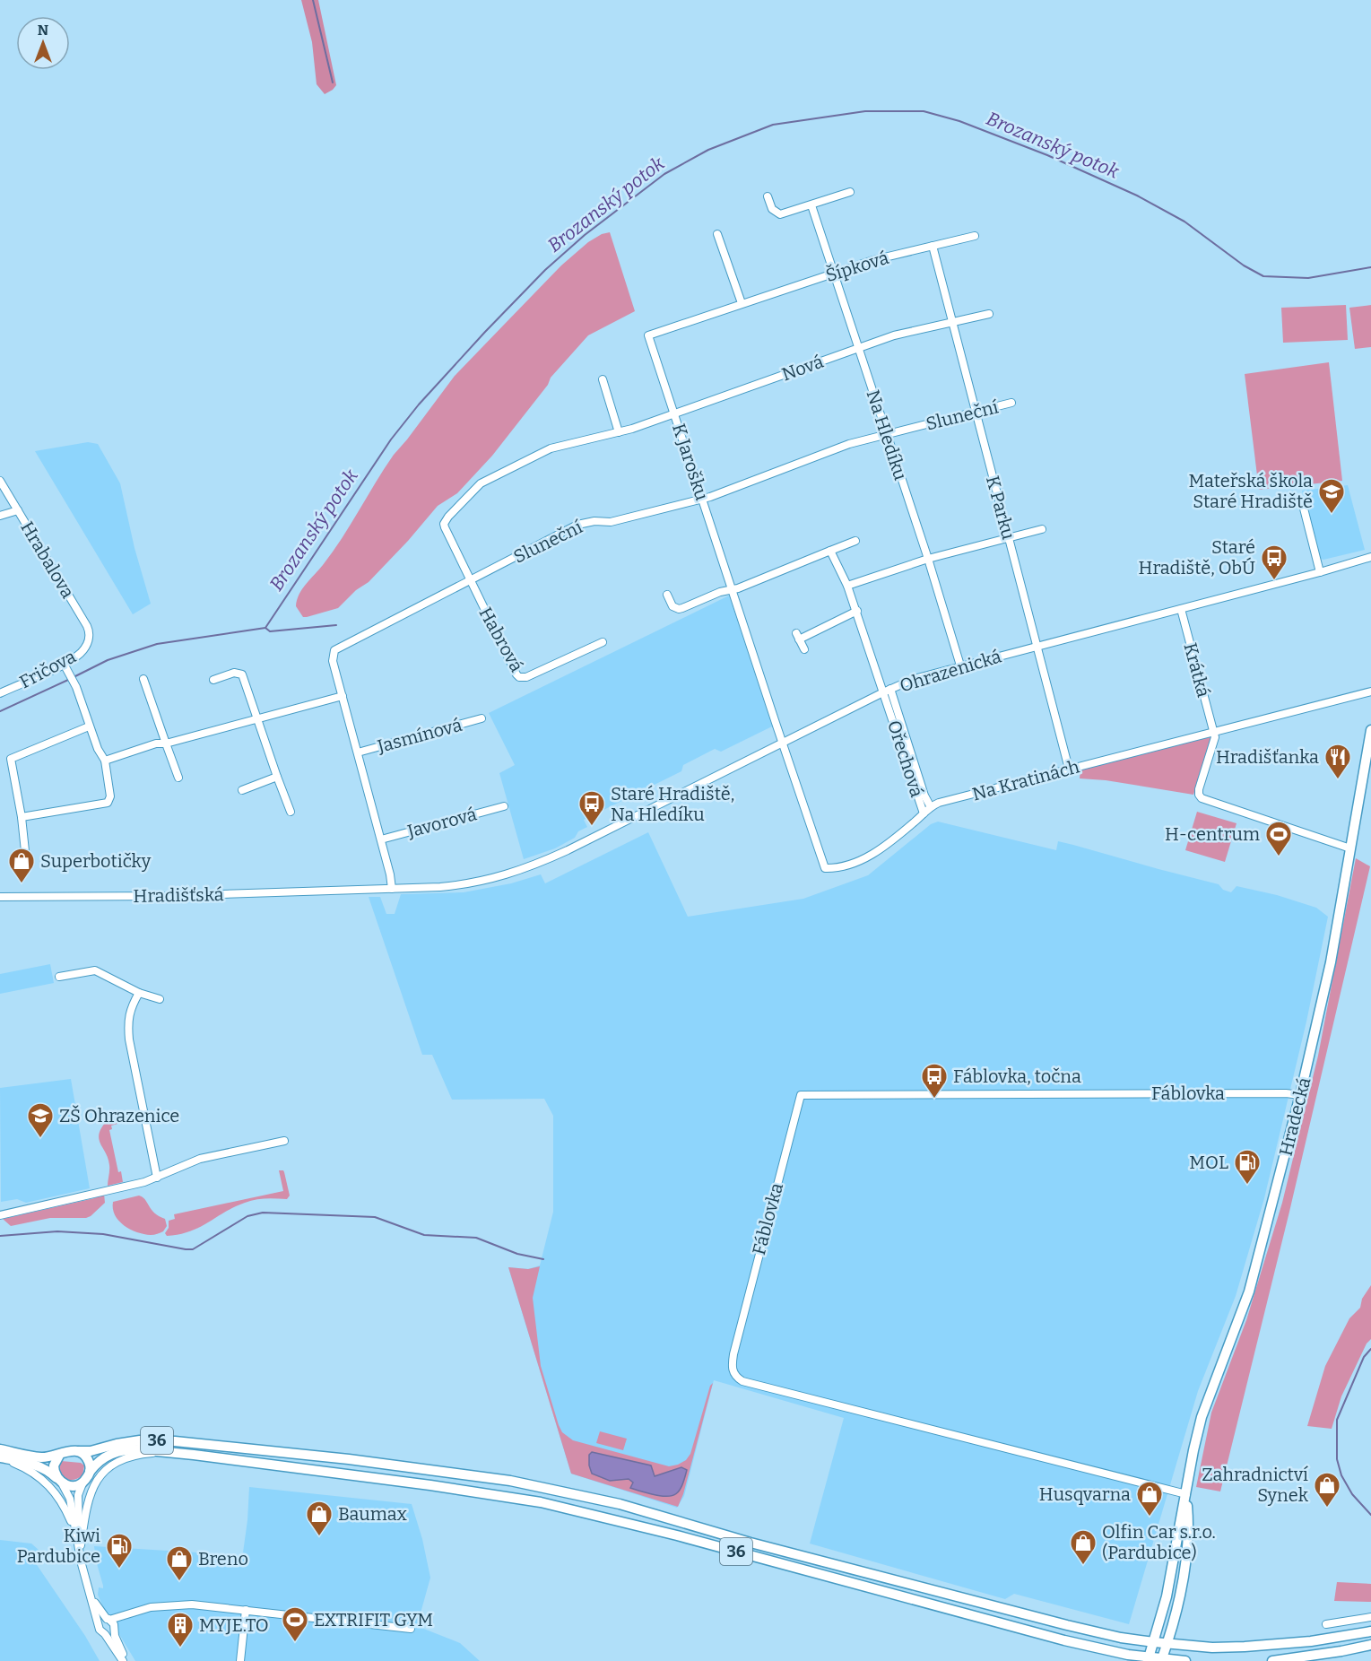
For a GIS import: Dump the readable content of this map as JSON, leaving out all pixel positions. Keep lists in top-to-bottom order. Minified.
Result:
{"streets":{"main road":["Hradecká","36"],"street":["Šípková","Nová","Sluneční","Na Hledíku","K Jarošku","K Parku","Hrabalova","Habrová","Fričova","Krátká","Ohrazenická","Jasmínová","Ořechová","Na Kratinách","Javorová","Hradišťská","Fáblovka"]},"crossings":[["Šípková","Na Hledíku"],["Šípková","K Jarošku"],["Šípková","K Parku"],["Nová","Sluneční"],["Nová","Na Hledíku"],["Nová","K Jarošku"],["Nová","K Parku"],["Nová","Habrová"],["Sluneční","Na Hledíku"],["Sluneční","K Jarošku"],["Sluneční","K Parku"],["Sluneční","Habrová"],["Sluneční","Ohrazenická"],["Sluneční","Jasmínová"],["Sluneční","Javorová"],["Sluneční","Hradišťská"],["Na Hledíku","Ohrazenická"],["K Jarošku","Ohrazenická"],["K Jarošku","Na Kratinách"],["K Parku","Ohrazenická"],["K Parku","Na Kratinách"],["Hrabalova","Fričova"],["Krátká","Ohrazenická"],["Krátká","Na Kratinách"],["Ohrazenická","Ořechová"],["Ohrazenická","Na Kratinách"],["Ohrazenická","Hradišťská"],["Ořechová","Na Kratinách"],["Fáblovka","Hradecká"],["Hradecká","36"]],"water":["Brozanský potok"],"places":{"school or university":["Mateřská škola Staré Hradiště","ZŠ Ohrazenice"],"bus stop":["Staré Hradiště, ObÚ","Staré Hradiště, Na Hledíku","Fáblovka, točna"],"restaurant":["Hradišťanka"],"sports":["H-centrum","EXTRIFIT GYM"],"shop":["Superbotičky","Zahradnictví Synek","Husqvarna","Baumax","Olfin Car s.r.o. (Pardubice)","Breno"],"fuel station":["MOL","Kiwi Pardubice"],"building":["MYJE.TO"]},"north":"top"}
